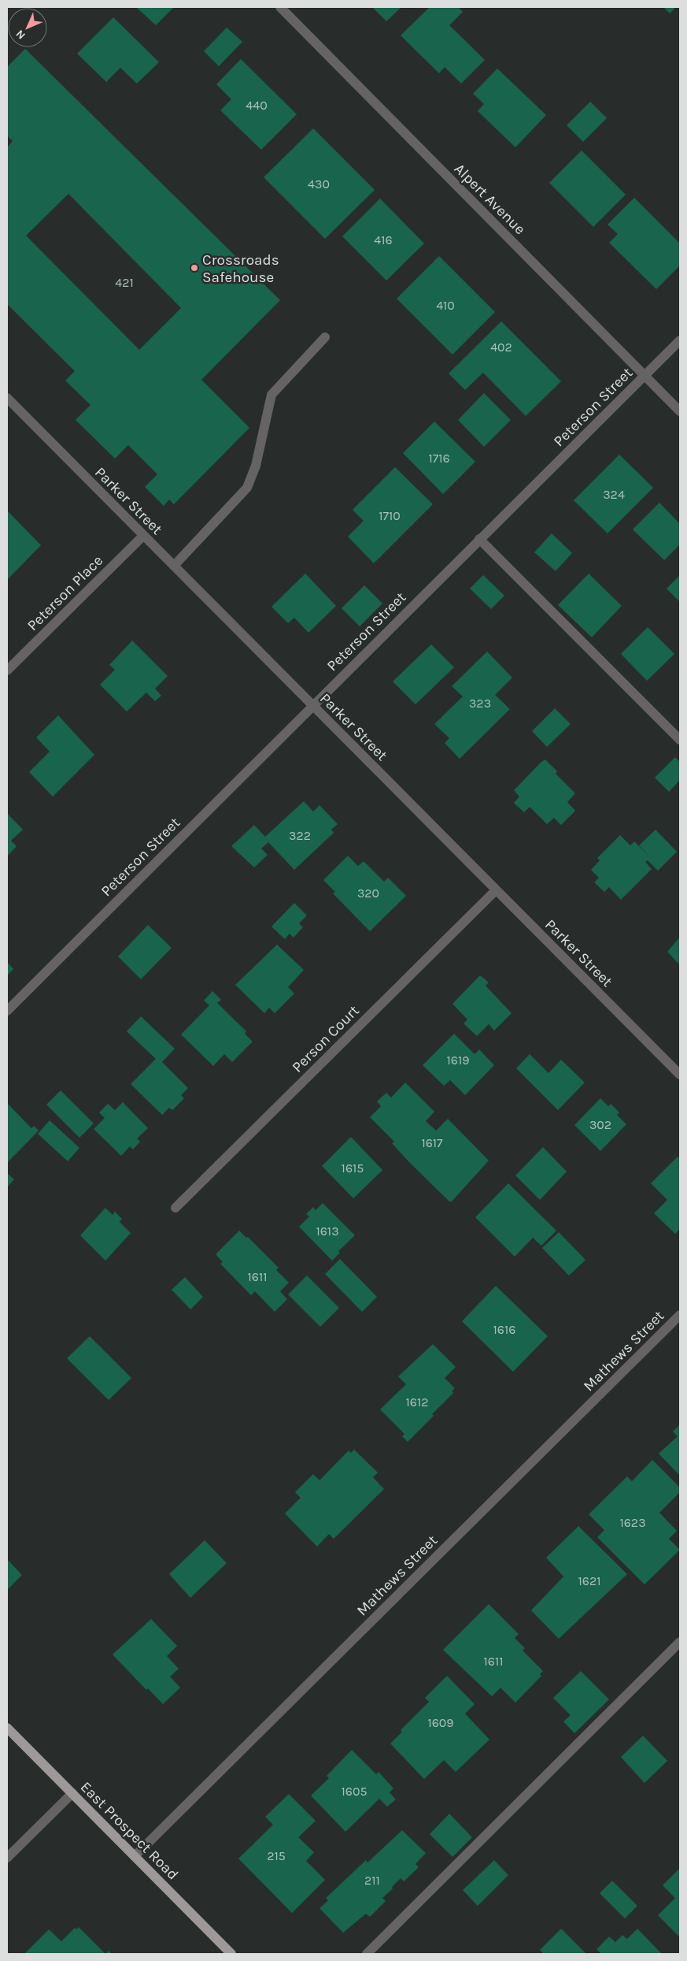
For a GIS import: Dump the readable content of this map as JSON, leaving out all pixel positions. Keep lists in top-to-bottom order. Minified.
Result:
{"streets":{"main road":["East Prospect Road"],"street":["Alpert Avenue","Peterson Street","Parker Street","Peterson Place","Person Court","Mathews Street"]},"crossings":[["Alpert Avenue","Peterson Street"],["Peterson Street","Parker Street"],["Parker Street","Peterson Place"],["Parker Street","Person Court"],["Mathews Street","East Prospect Road"]],"places":["Crossroads Safehouse"],"house_numbers":["440","430","416","421","410","402","1716","324","1710","323","322","320","1619","302","1617","1615","1613","1611","1616","1612","1623","1621","1611","1609","1605","215","211"],"north":"bottom left"}
